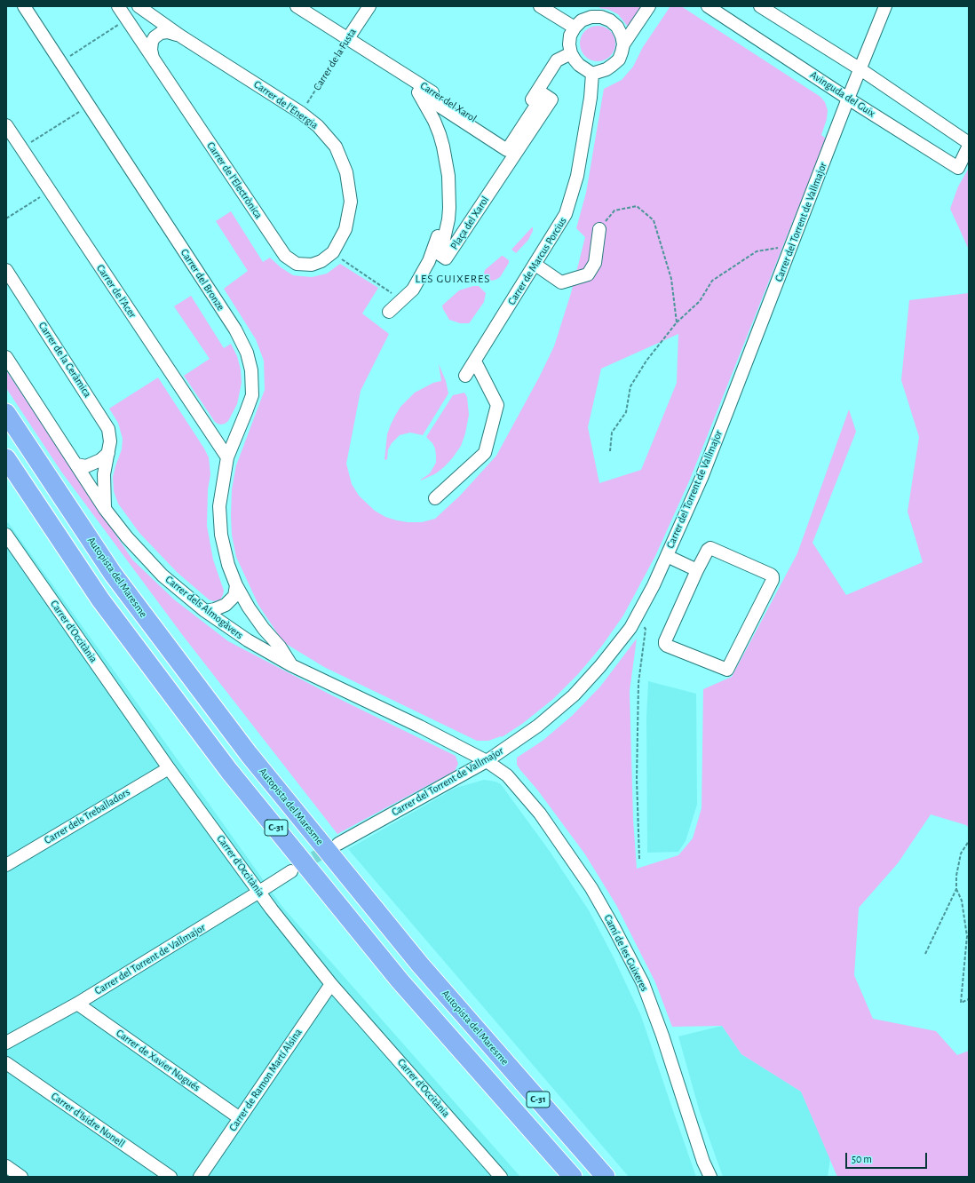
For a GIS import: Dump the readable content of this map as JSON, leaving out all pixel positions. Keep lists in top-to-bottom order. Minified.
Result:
{"streets":{"highway":["Autopista del Maresme","C-31"],"street":["Carrer de la Fusta","Avinguda del Guix","Carrer del Xarol","Carrer de l'Energia","Carrer de l'Electrònica","Carrer del Torrent de Vallmajor","Plaça del Xarol","Carrer de Marcus Porcius","Carrer del Bronze","Carrer de l'Acer","Carrer de la Ceràmica","Carrer dels Almogàvers","Carrer d'Occitània","Carrer dels Treballadors","Camí de les Guixeres","Carrer de Xavier Nogués","Carrer de Ramon Martí Alsina","Carrer d'Isidre Nonell"]},"crossings":[["Carrer de la Fusta","Carrer del Xarol"],["Carrer de la Fusta","Carrer de l'Energia"],["Avinguda del Guix","Carrer del Torrent de Vallmajor"],["Carrer del Xarol","Carrer de Marcus Porcius"],["Carrer de l'Energia","Carrer de l'Electrònica"],["Carrer del Torrent de Vallmajor","Carrer dels Almogàvers"],["Carrer del Torrent de Vallmajor","Carrer d'Occitània"],["Carrer del Torrent de Vallmajor","Camí de les Guixeres"],["Carrer del Torrent de Vallmajor","Carrer de Xavier Nogués"],["Carrer del Bronze","Carrer de l'Acer"],["Carrer del Bronze","Carrer dels Almogàvers"],["Carrer de la Ceràmica","Carrer dels Almogàvers"],["Carrer dels Almogàvers","Camí de les Guixeres"],["Carrer d'Occitània","Carrer dels Treballadors"],["Carrer d'Occitània","Carrer de Ramon Martí Alsina"],["Carrer de Xavier Nogués","Carrer de Ramon Martí Alsina"]],"districts":["LES GUIXERES"],"scale_bar":"50 m"}
